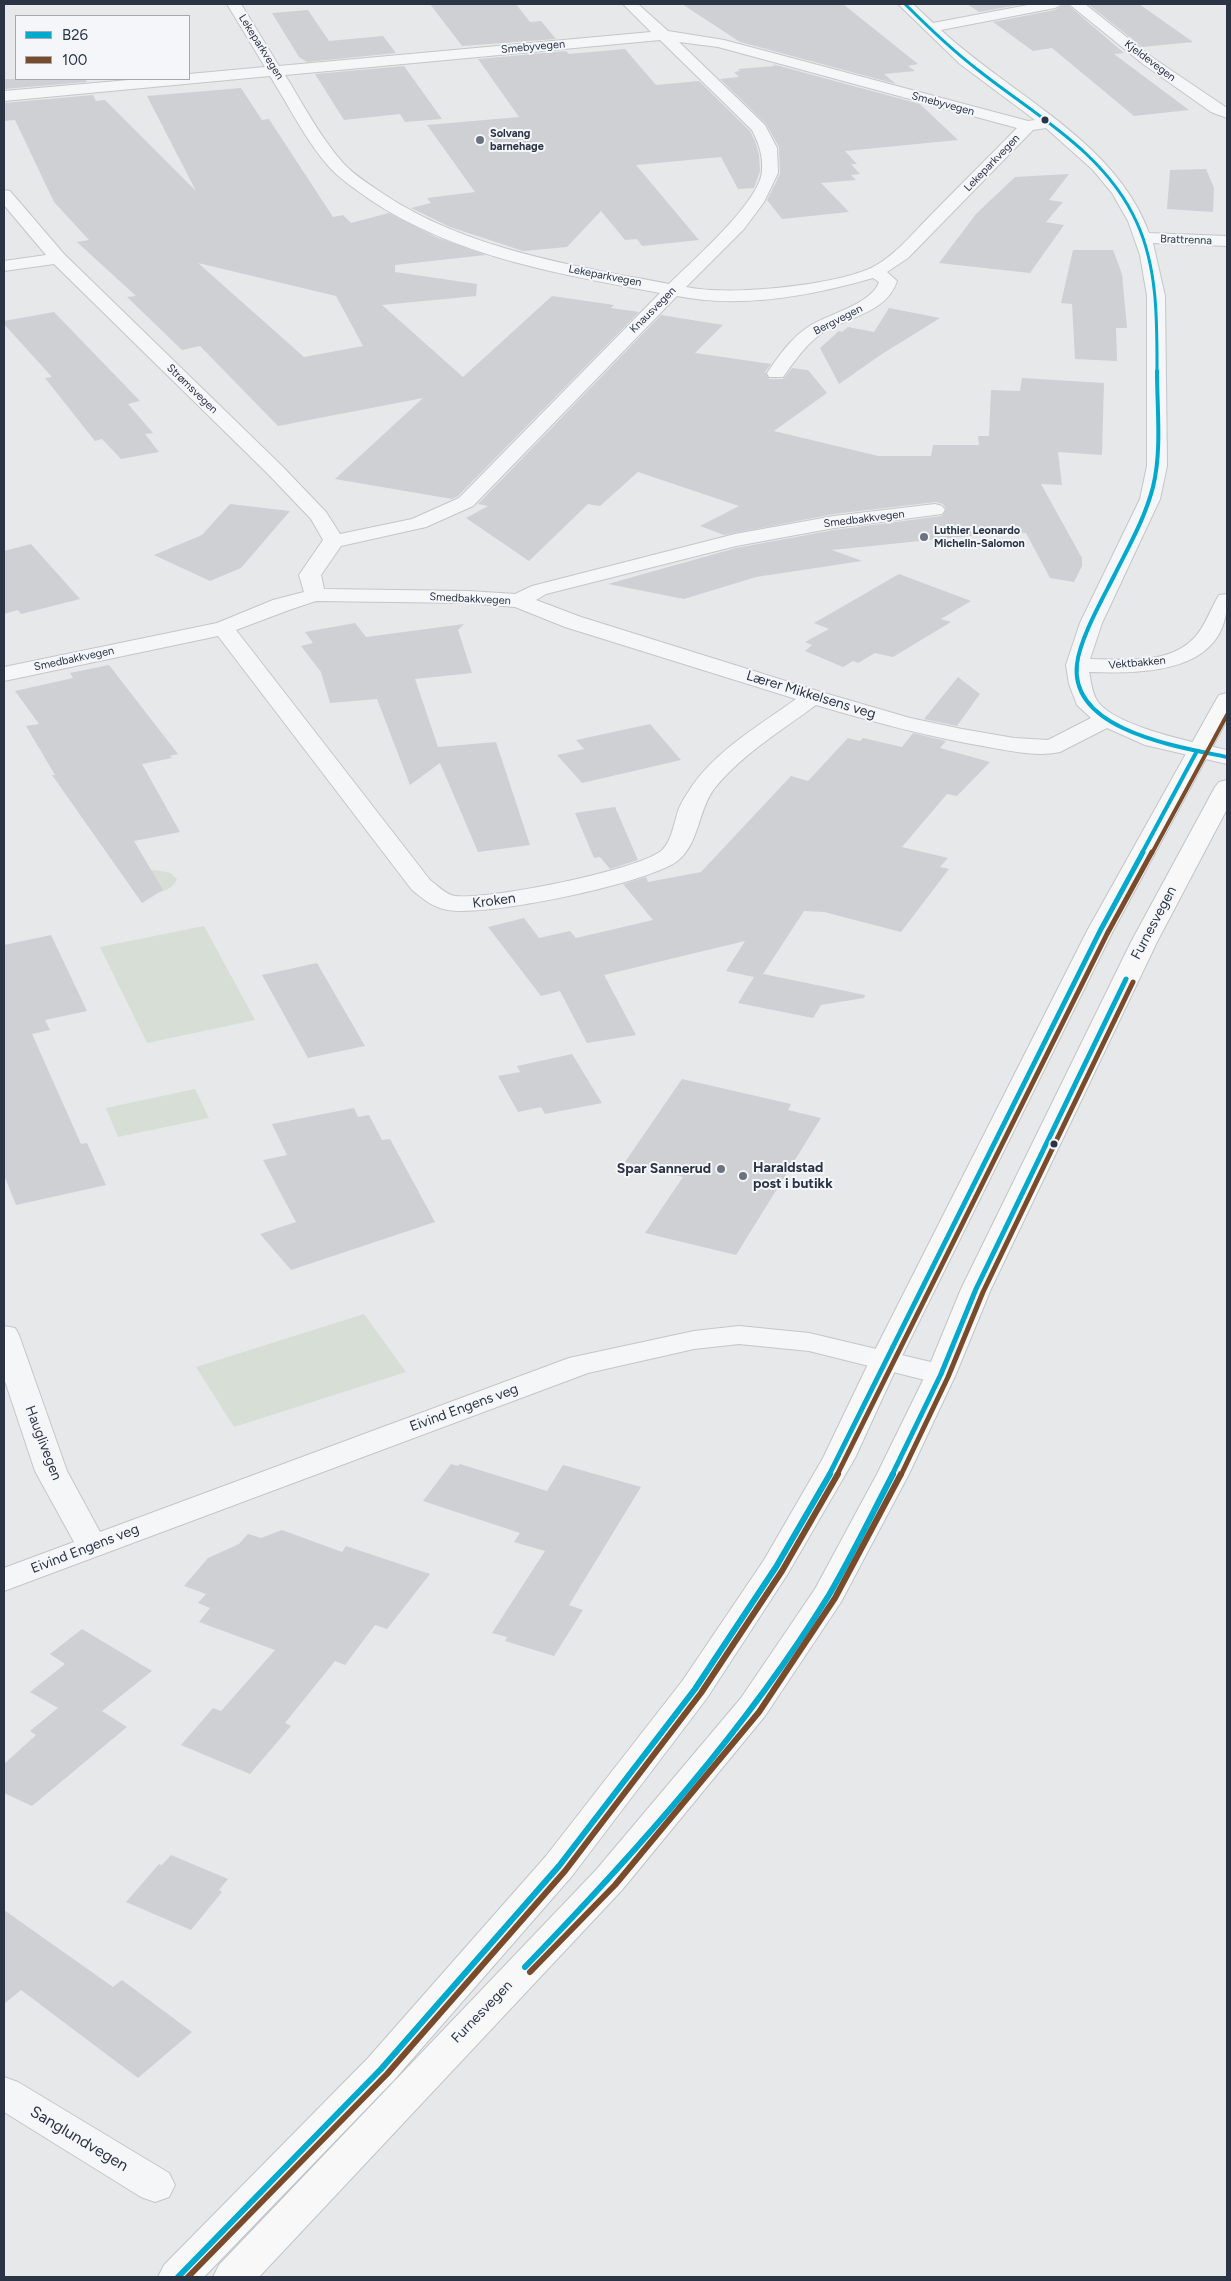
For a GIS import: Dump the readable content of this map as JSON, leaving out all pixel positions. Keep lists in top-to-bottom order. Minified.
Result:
{"streets":{"main road":["Furnesvegen"],"street":["Lekeparkvegen","Smebyvegen","Kjeldevegen","Brattrenna","Knausvegen","Bergvegen","Strømsvegen","Smedbakkvegen","Vektbakken","Lærer Mikkelsens veg","Kroken","Eivind Engens veg","Hauglivegen","Sanglundvegen"]},"crossings":[["Lekeparkvegen","Smebyvegen"],["Lekeparkvegen","Knausvegen"],["Lekeparkvegen","Bergvegen"],["Smebyvegen","Knausvegen"],["Knausvegen","Strømsvegen"],["Smedbakkvegen","Lærer Mikkelsens veg"],["Smedbakkvegen","Kroken"],["Lærer Mikkelsens veg","Kroken"],["Furnesvegen","Eivind Engens veg"],["Eivind Engens veg","Hauglivegen"]],"places":["Solvang barnehage","Luthier Leonardo Michelin-Salomon","Spar Sannerud","Haraldstad post i butikk"],"lines":["transit line B26","transit line 100"],"legend":["B26","100"]}
